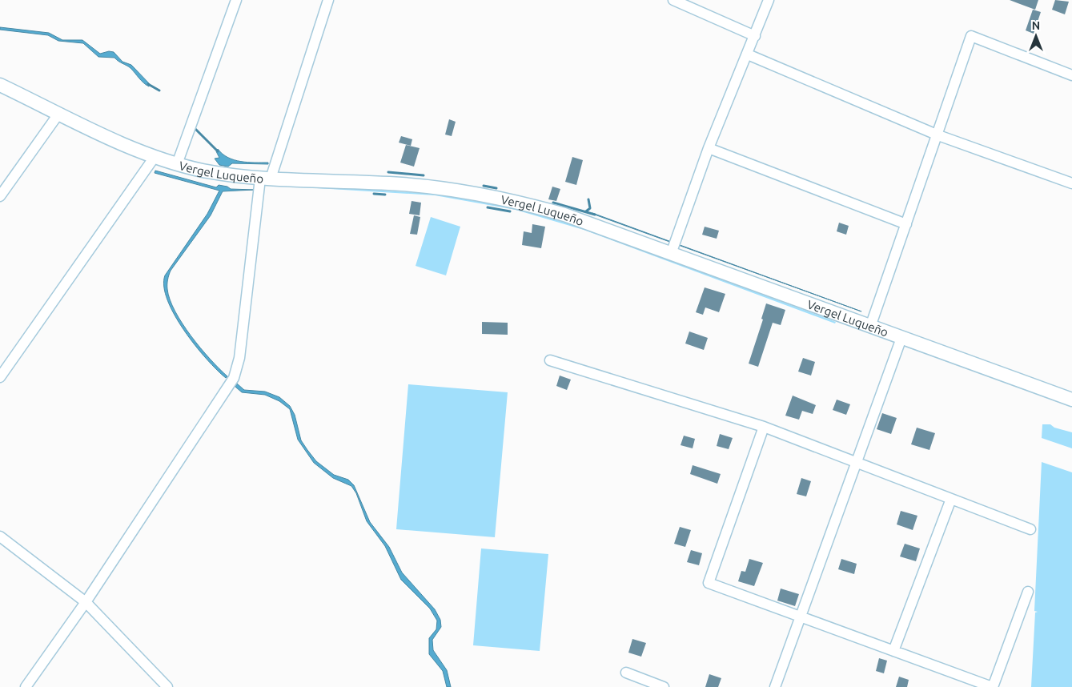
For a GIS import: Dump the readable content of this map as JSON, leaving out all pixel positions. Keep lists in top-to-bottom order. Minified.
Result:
{"streets":{"main road":["Vergel Luqueño"]},"north":"top"}
